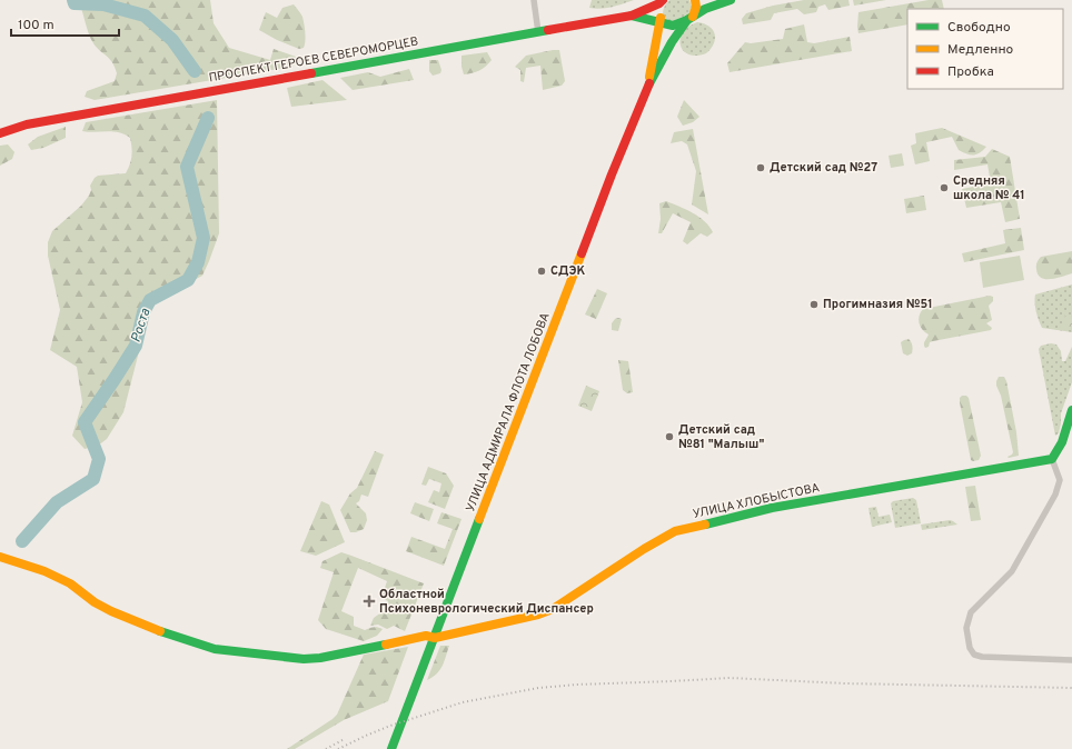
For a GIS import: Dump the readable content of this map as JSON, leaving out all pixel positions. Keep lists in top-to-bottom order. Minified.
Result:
{"streets":{"street":["ПРОСПЕКТ ГЕРОЕВ СЕВЕРОМОРЦЕВ","УЛИЦА АДМИРАЛА ФЛОТА ЛОБОВА","УЛИЦА ХЛОБЫСТОВА"]},"crossings":[["ПРОСПЕКТ ГЕРОЕВ СЕВЕРОМОРЦЕВ","УЛИЦА АДМИРАЛА ФЛОТА ЛОБОВА"],["УЛИЦА АДМИРАЛА ФЛОТА ЛОБОВА","УЛИЦА ХЛОБЫСТОВА"]],"water":["Роста"],"places":{"other":["Детский сад №27","Средняя школа № 41","СДЭК","Прогимназия №51","Детский сад №81 \"Малыш\""],"health":["Областной Психоневрологический Диспансер"]},"legend":["Свободно","Медленно","Пробка"],"scale_bar":"100 m"}
